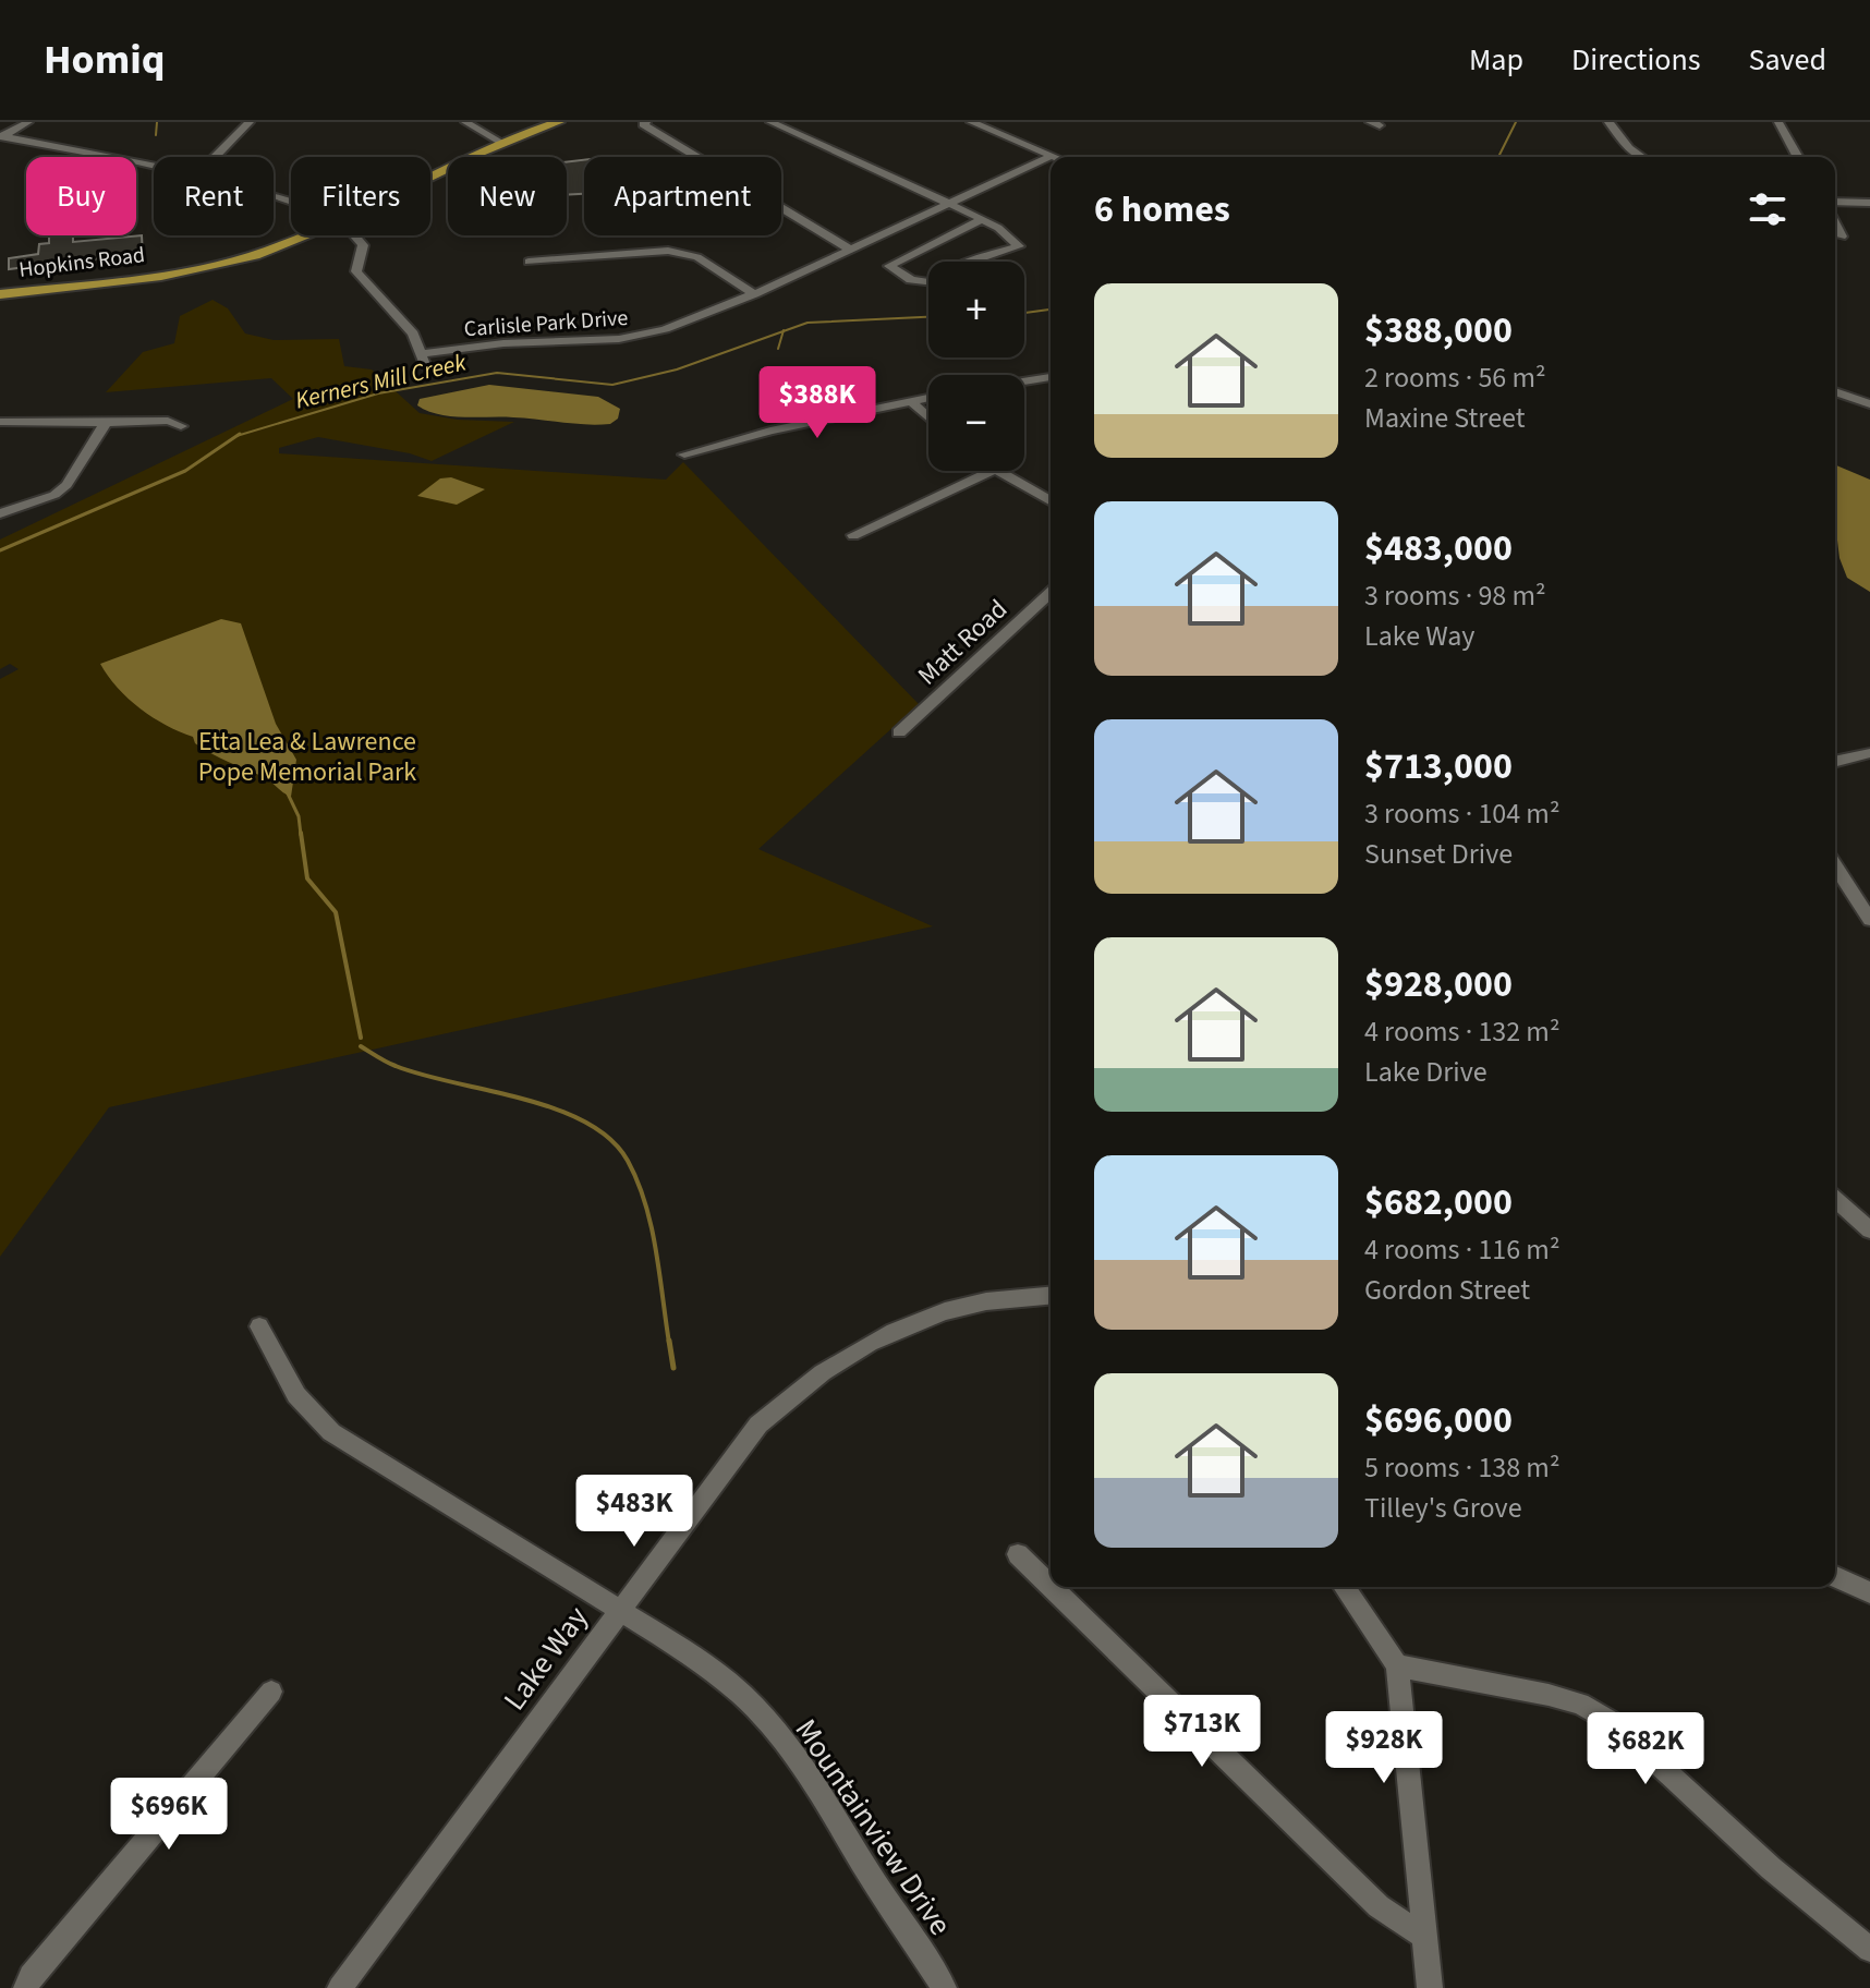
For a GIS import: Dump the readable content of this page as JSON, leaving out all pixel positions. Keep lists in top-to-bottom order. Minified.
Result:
{"streets":{"main road":["Hopkins Road"],"street":["Carlisle Park Drive","Matt Road","Lake Way","Mountainview Drive"]},"crossings":[["Lake Way","Mountainview Drive"]],"water":["Kerners Mill Creek"],"parks":["Etta Lea & Lawrence Pope Memorial Park"],"page":{"header":"Homiq","nav":["Map","Directions","Saved"],"chip":["Buy","Rent","Filters","New","Apartment"],"heading":"6 homes","map_buttons":["+","−"],"list":[{"name":"$388,000","note":"2 rooms · 56 m² · Maxine Street"},{"name":"$483,000","note":"3 rooms · 98 m² · Lake Way"},{"name":"$713,000","note":"3 rooms · 104 m² · Sunset Drive"},{"name":"$928,000","note":"4 rooms · 132 m² · Lake Drive"},{"name":"$682,000","note":"4 rooms · 116 m² · Gordon Street"},{"name":"$696,000","note":"5 rooms · 138 m² · Tilley's Grove"}],"price":["$388K","$483K","$713K","$928K","$682K","$696K"]}}
